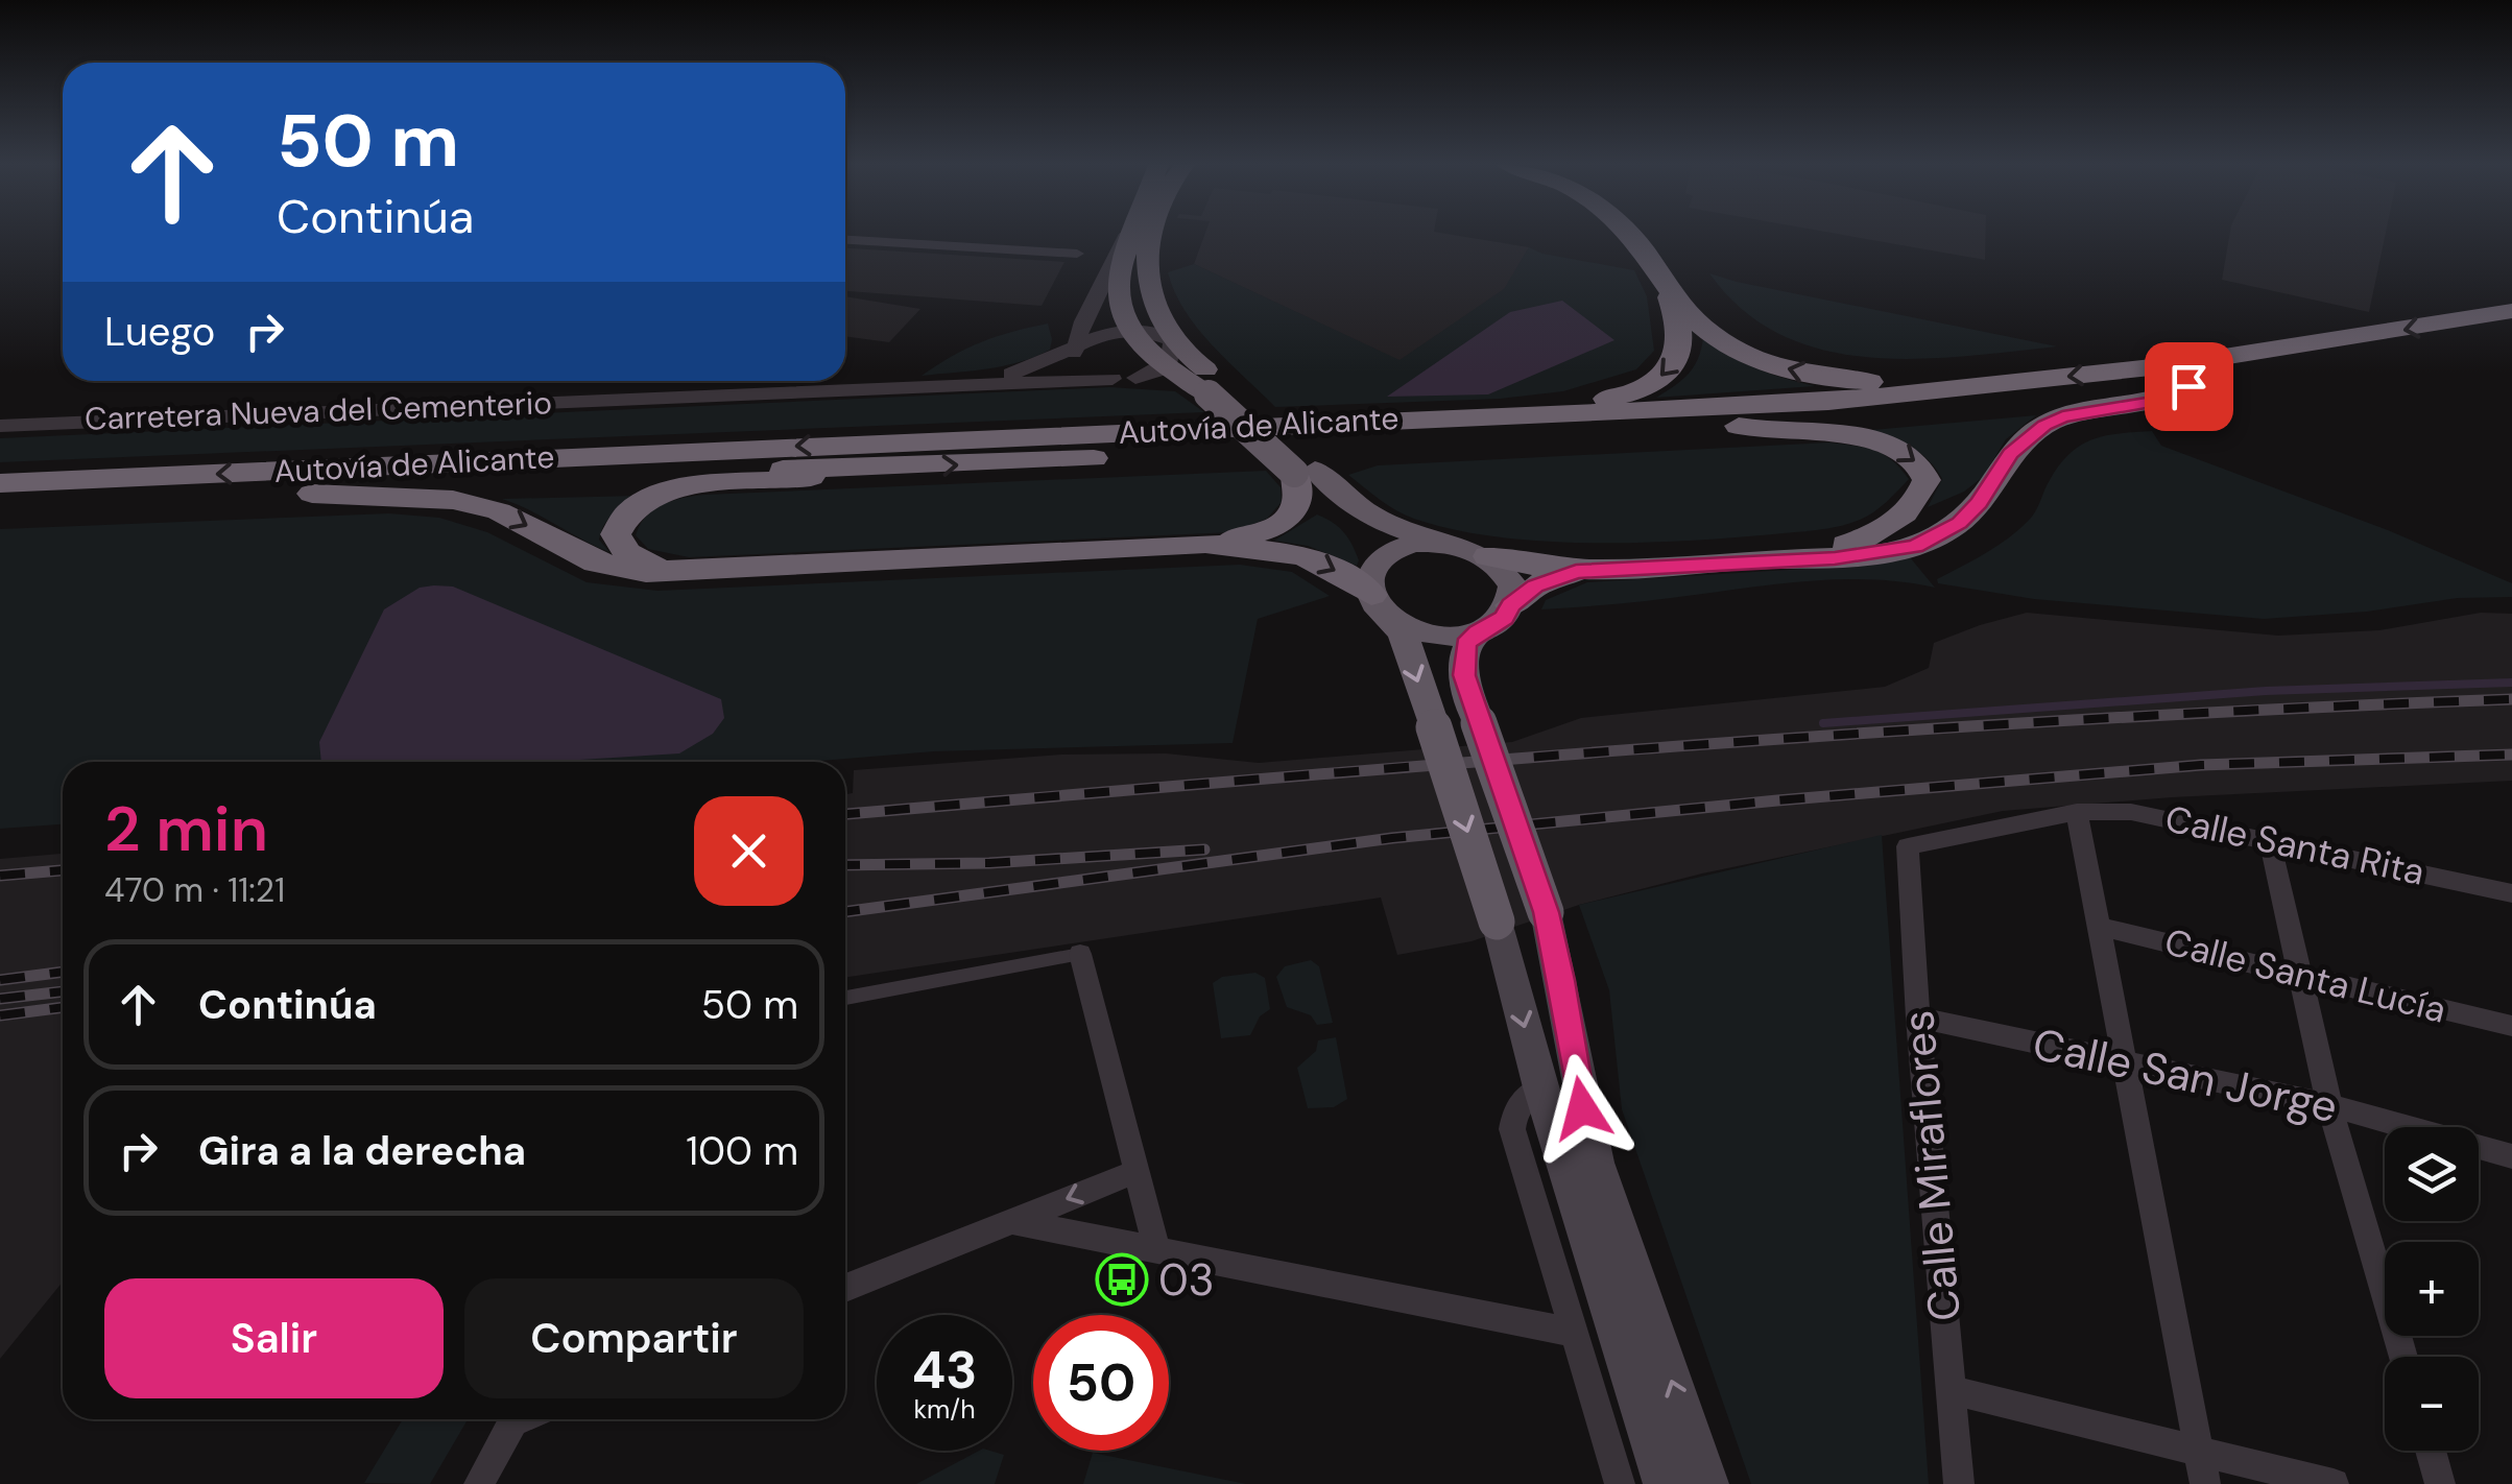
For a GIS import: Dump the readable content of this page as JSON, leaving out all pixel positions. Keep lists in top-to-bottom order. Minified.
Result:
{"streets":{"highway":["Autovía de Alicante"],"street":["Carretera Nueva del Cementerio","Calle Santa Rita","Calle Santa Lucía","Calle San Jorge","Calle Miraflores"]},"crossings":[["Calle Santa Rita","Calle Miraflores"],["Calle San Jorge","Calle Miraflores"]],"places":{"bus stop":["03"]},"page":{"turn":["50 m","Continúa"],"then":"Luego","heading":["2 min","470 m · 11:21"],"list":[{"name":"Continúa","value":"50 m"},{"name":"Gira a la derecha","value":"100 m"}],"map_buttons":["+","−"],"buttons":["Salir","Compartir"],"speed":"43 km/h","limit":"50"}}
